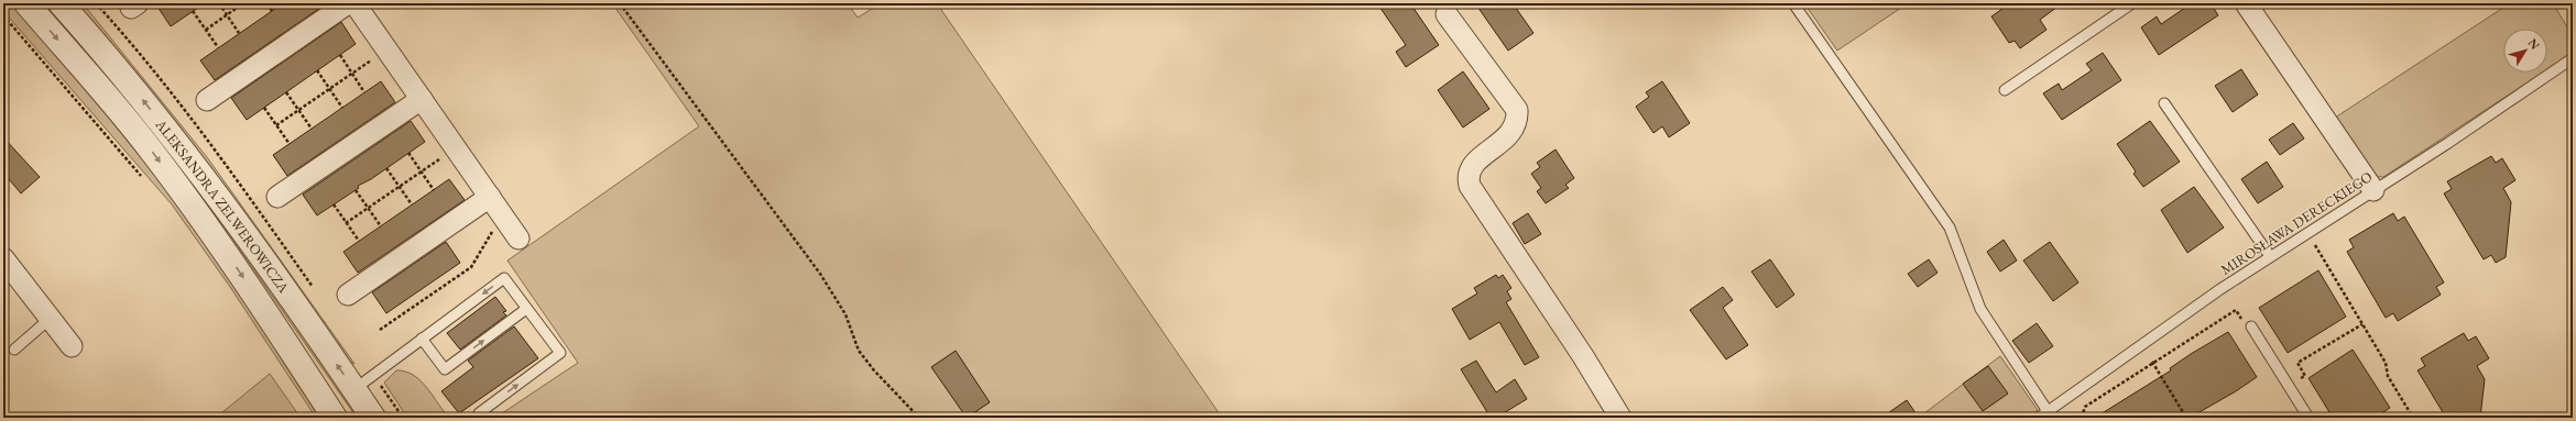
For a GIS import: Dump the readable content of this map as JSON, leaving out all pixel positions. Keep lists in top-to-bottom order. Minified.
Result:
{"streets":{"street":["ALEKSANDRA ZELWEROWICZA"],"lane":["MIROSŁAWA DERECKIEGO"]},"north":"top right"}
